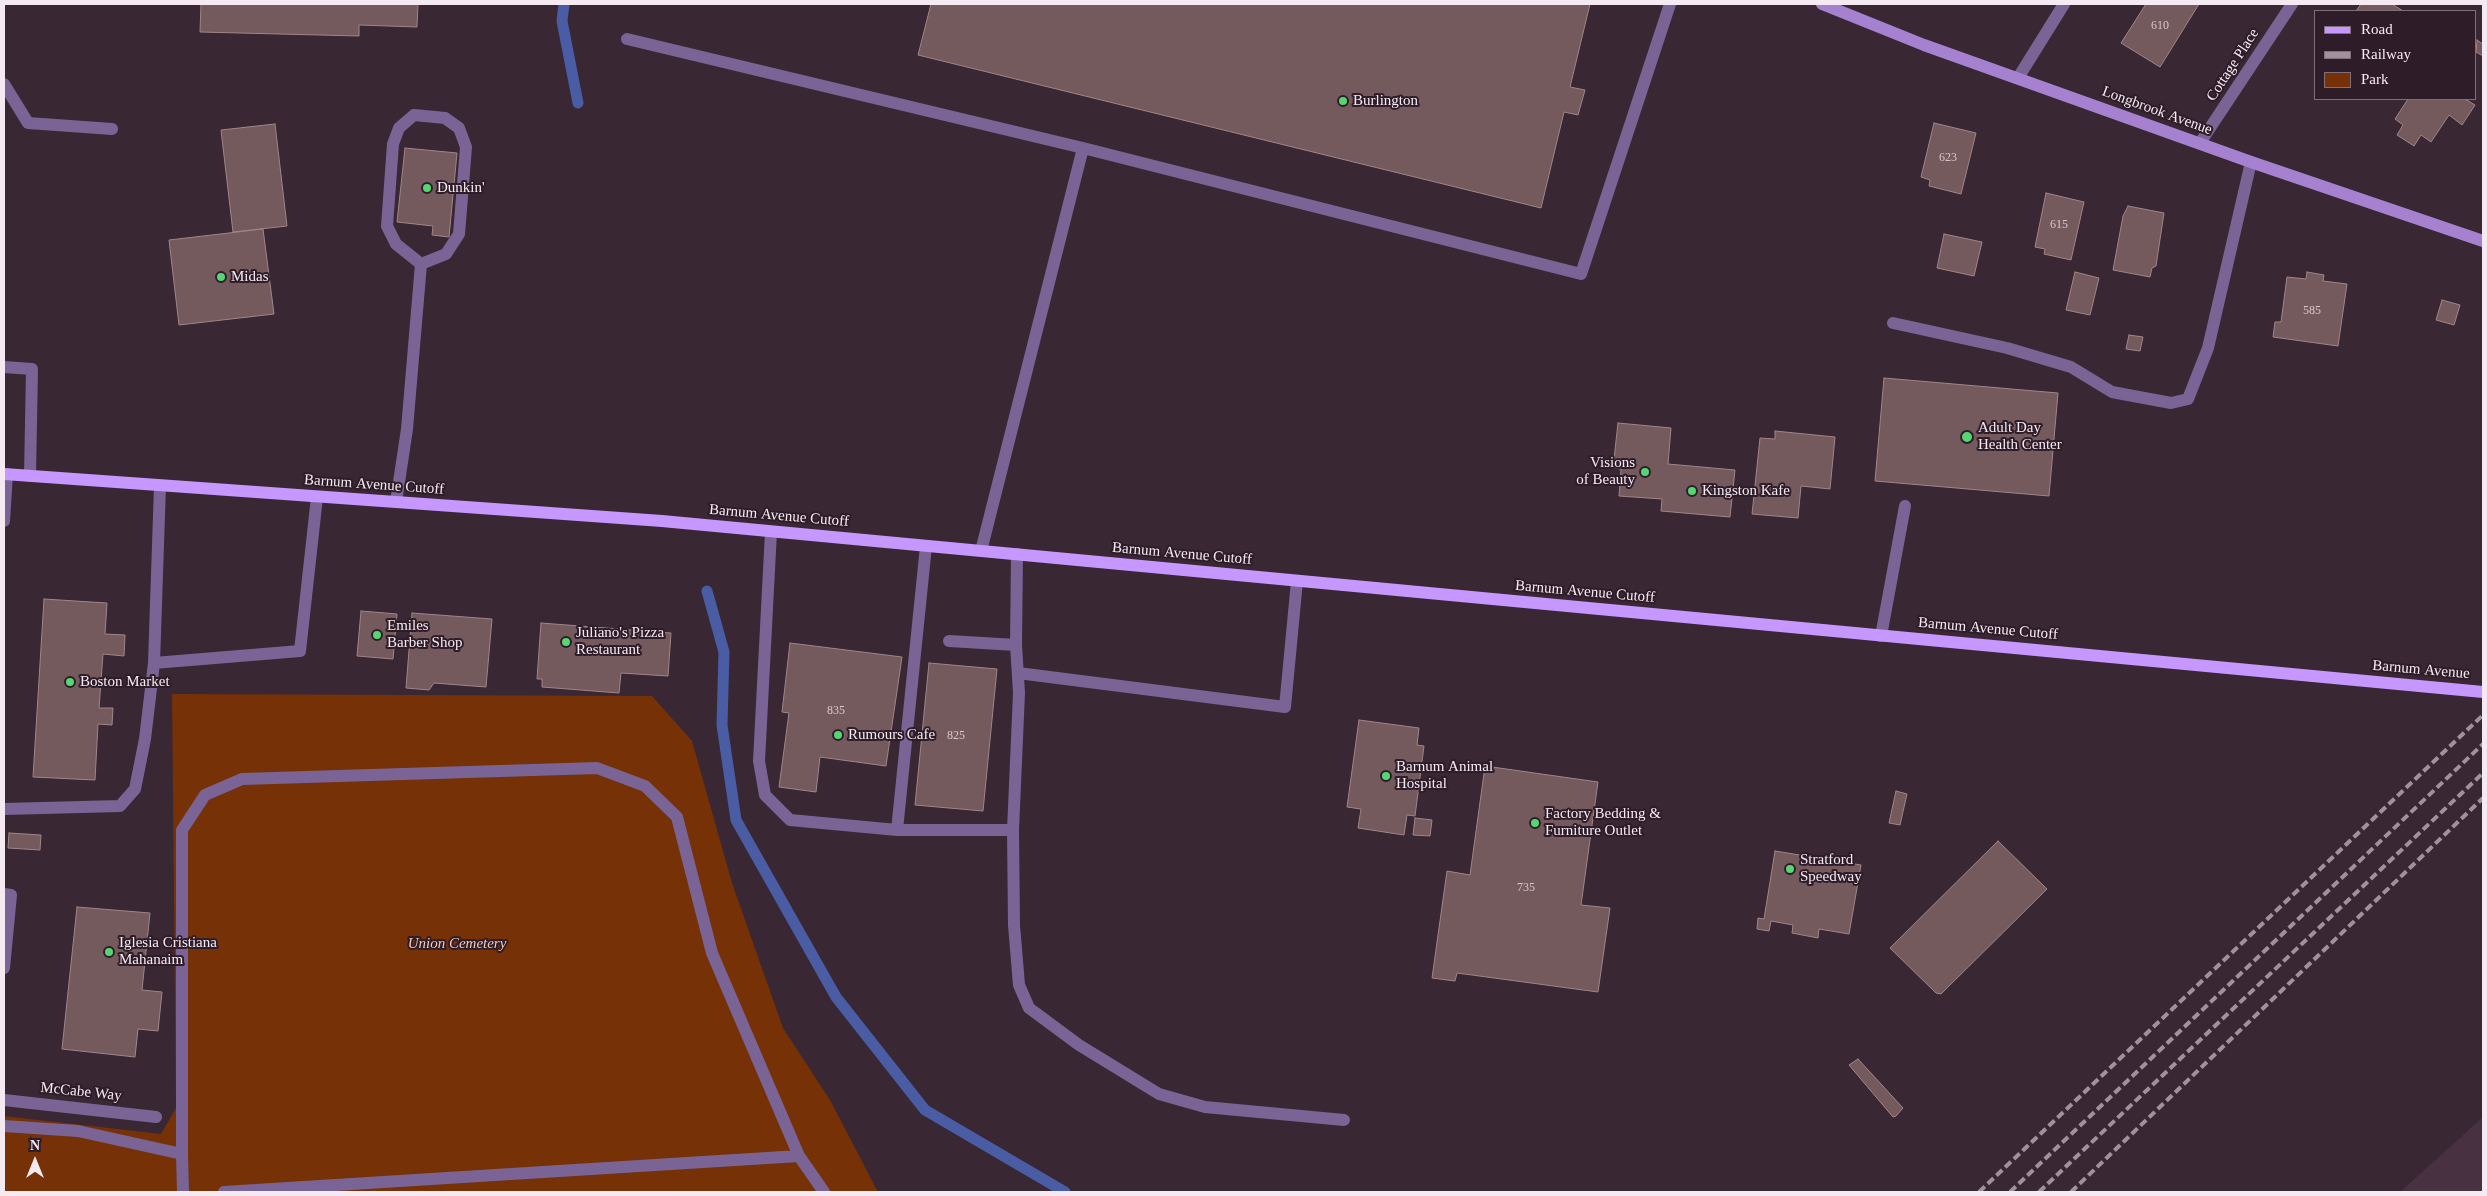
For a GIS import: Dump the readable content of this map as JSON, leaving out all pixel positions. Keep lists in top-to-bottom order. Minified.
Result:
{"streets":{"main road":["Barnum Avenue Cutoff","Barnum Avenue"],"street":["Cottage Place","Longbrook Avenue","McCabe Way"]},"crossings":[["Cottage Place","Longbrook Avenue"],["Barnum Avenue Cutoff","Barnum Avenue"]],"parks":["Union Cemetery"],"places":["Burlington","Dunkin'","Midas","Adult Day Health Center","Visions of Beauty","Kingston Kafe","Emiles Barber Shop","Juliano's Pizza Restaurant","Boston Market","Rumours Cafe","Barnum Animal Hospital","Factory Bedding & Furniture Outlet","Stratford Speedway","Iglesia Cristiana Mahanaim"],"house_numbers":["610","623","615","585","835","825","735"],"legend":["Road","Railway","Park"],"north":"top"}
